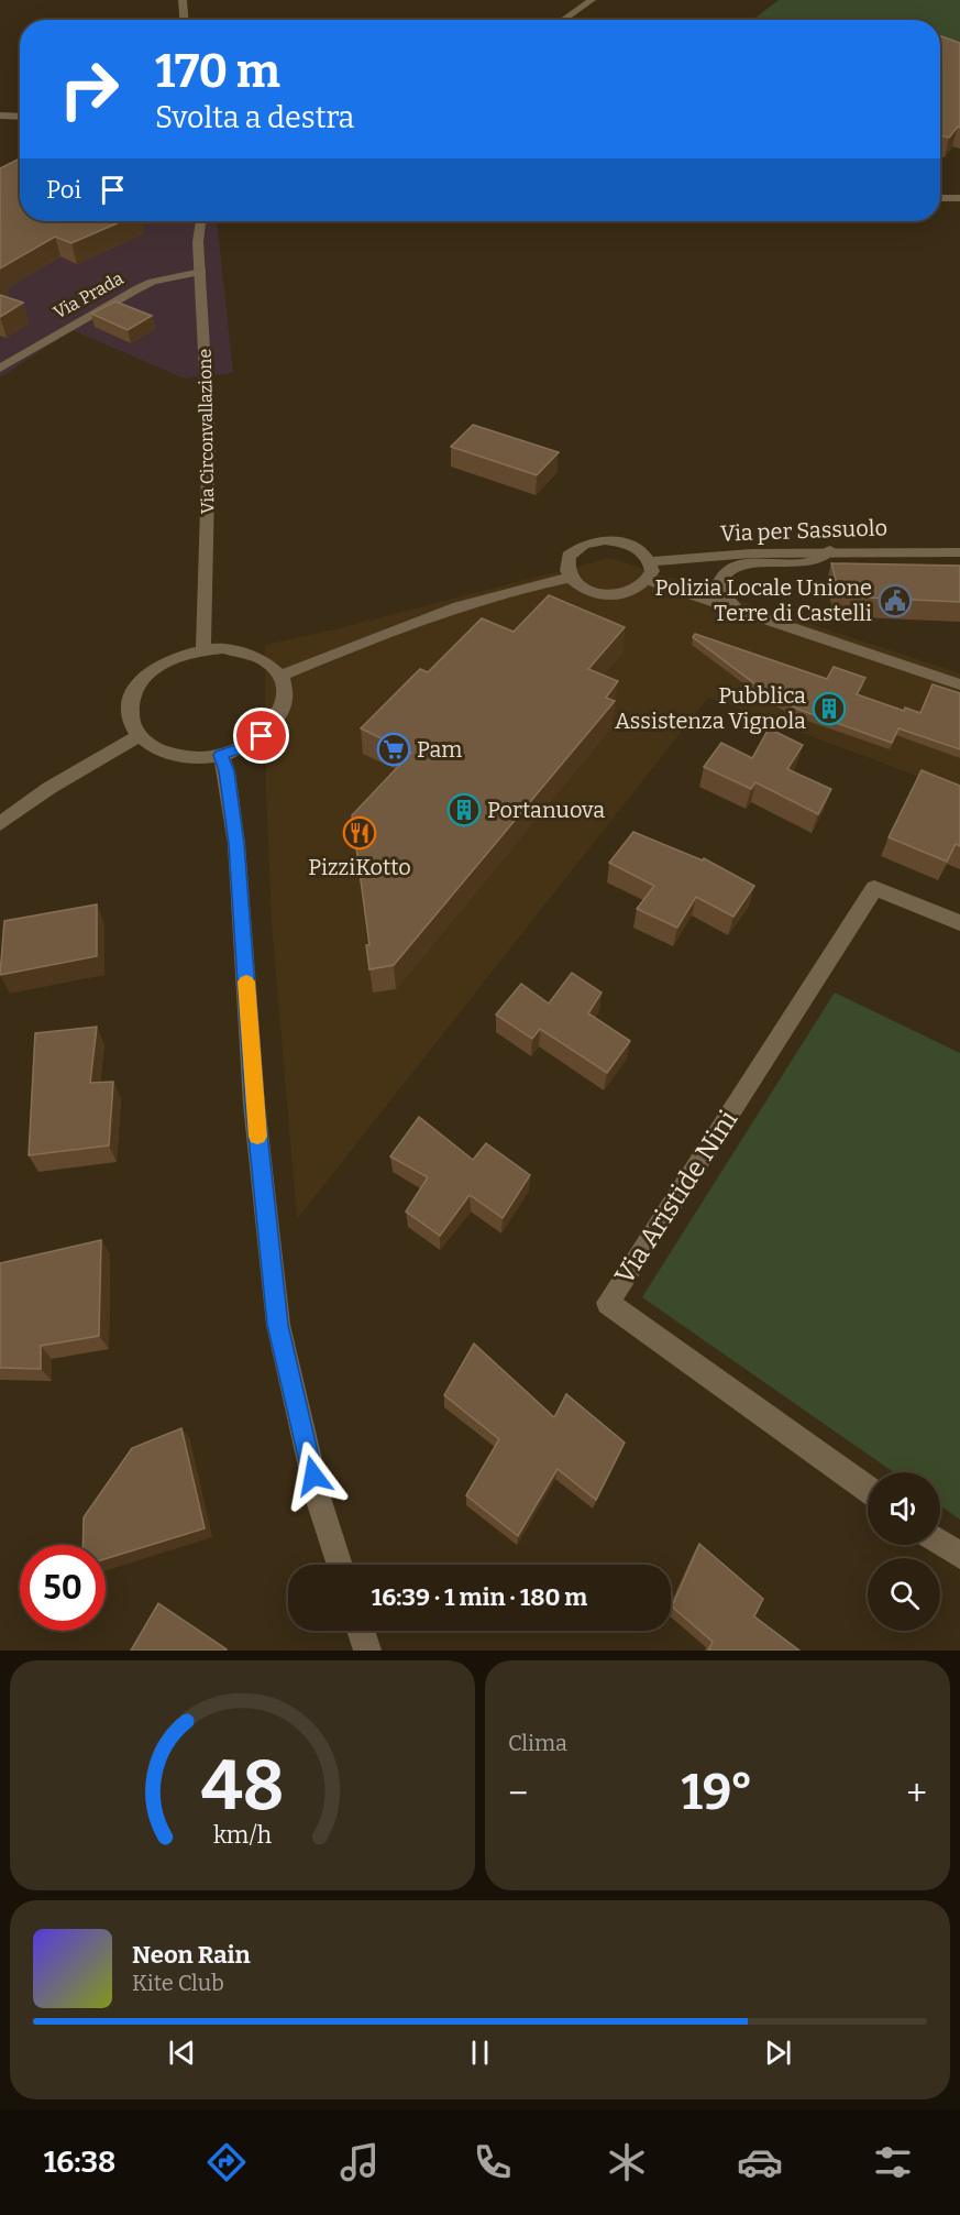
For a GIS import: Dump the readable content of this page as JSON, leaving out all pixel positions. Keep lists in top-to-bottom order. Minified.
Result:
{"streets":{"main road":["Via Prada","Via Circonvallazione","Via per Sassuolo","Via Aristide Nini"]},"crossings":[["Via Prada","Via Circonvallazione"]],"places":{"public building":["Polizia Locale Unione Terre di Castelli"],"building":["Pubblica Assistenza Vignola","Portanuova"],"supermarket":["Pam"],"restaurant":["PizziKotto"]},"page":{"turn":["170 m","Svolta a destra"],"then":"Poi","limit":"50","trip":"16:39 · 1 min · 180 m","tile":"Clima","heat":["−","19°","+"],"song":["Neon Rain","Kite Club"],"tabs":"16:38","gauge":["48","km/h"]}}
